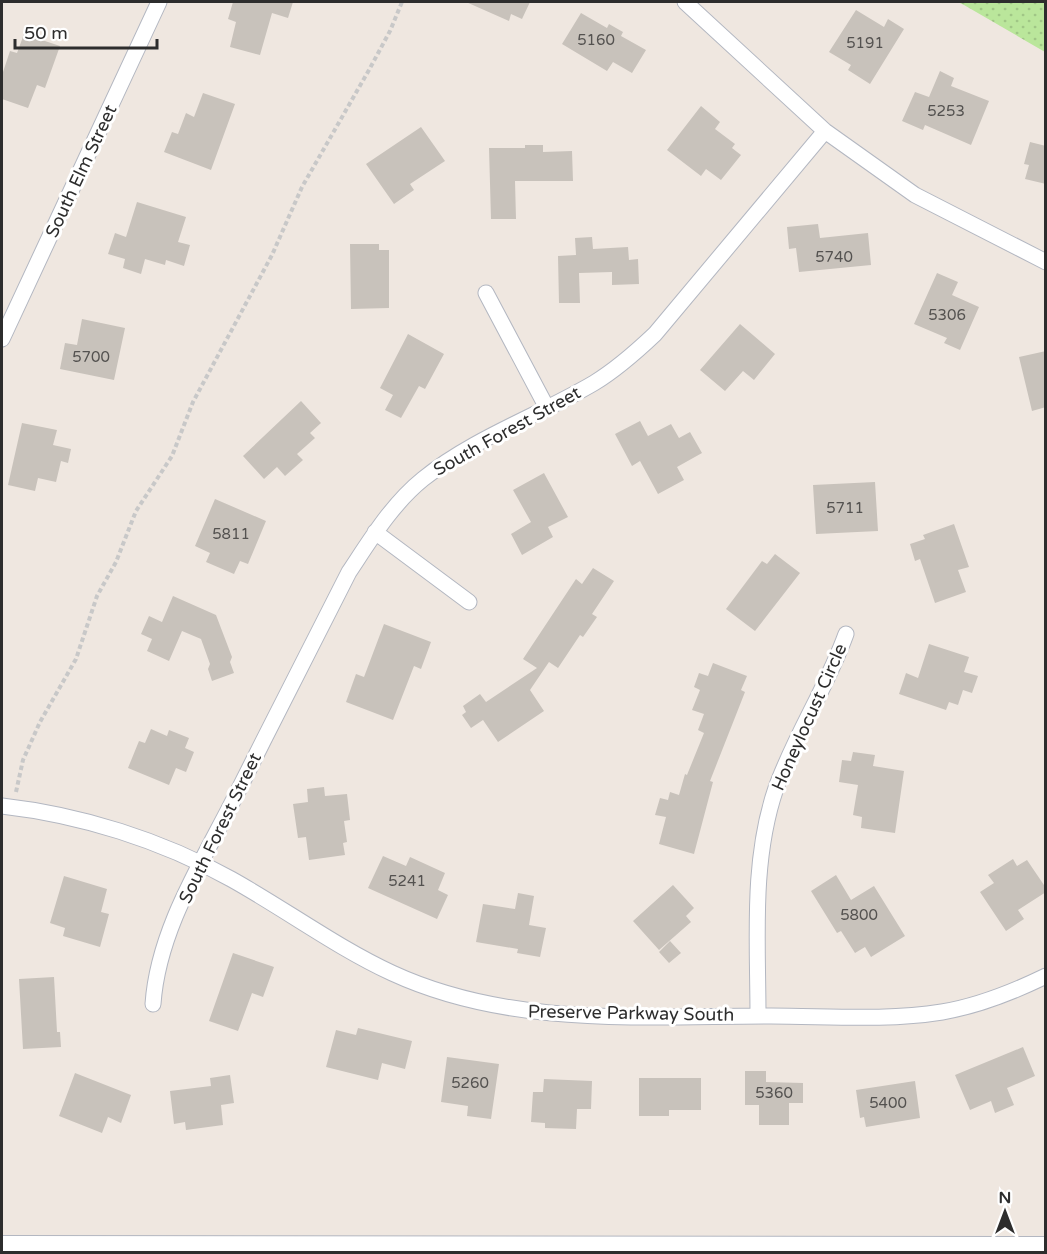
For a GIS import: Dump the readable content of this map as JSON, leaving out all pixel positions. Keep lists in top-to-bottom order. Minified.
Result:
{"streets":{"street":["South Elm Street","South Forest Street","Honeylocust Circle","Preserve Parkway South"]},"crossings":[["South Forest Street","Preserve Parkway South"],["Honeylocust Circle","Preserve Parkway South"]],"house_numbers":["5160","5191","5253","5740","5306","5700","5711","5811","5241","5800","5260","5360","5400"],"scale_bar":"50 m","north":"top"}
